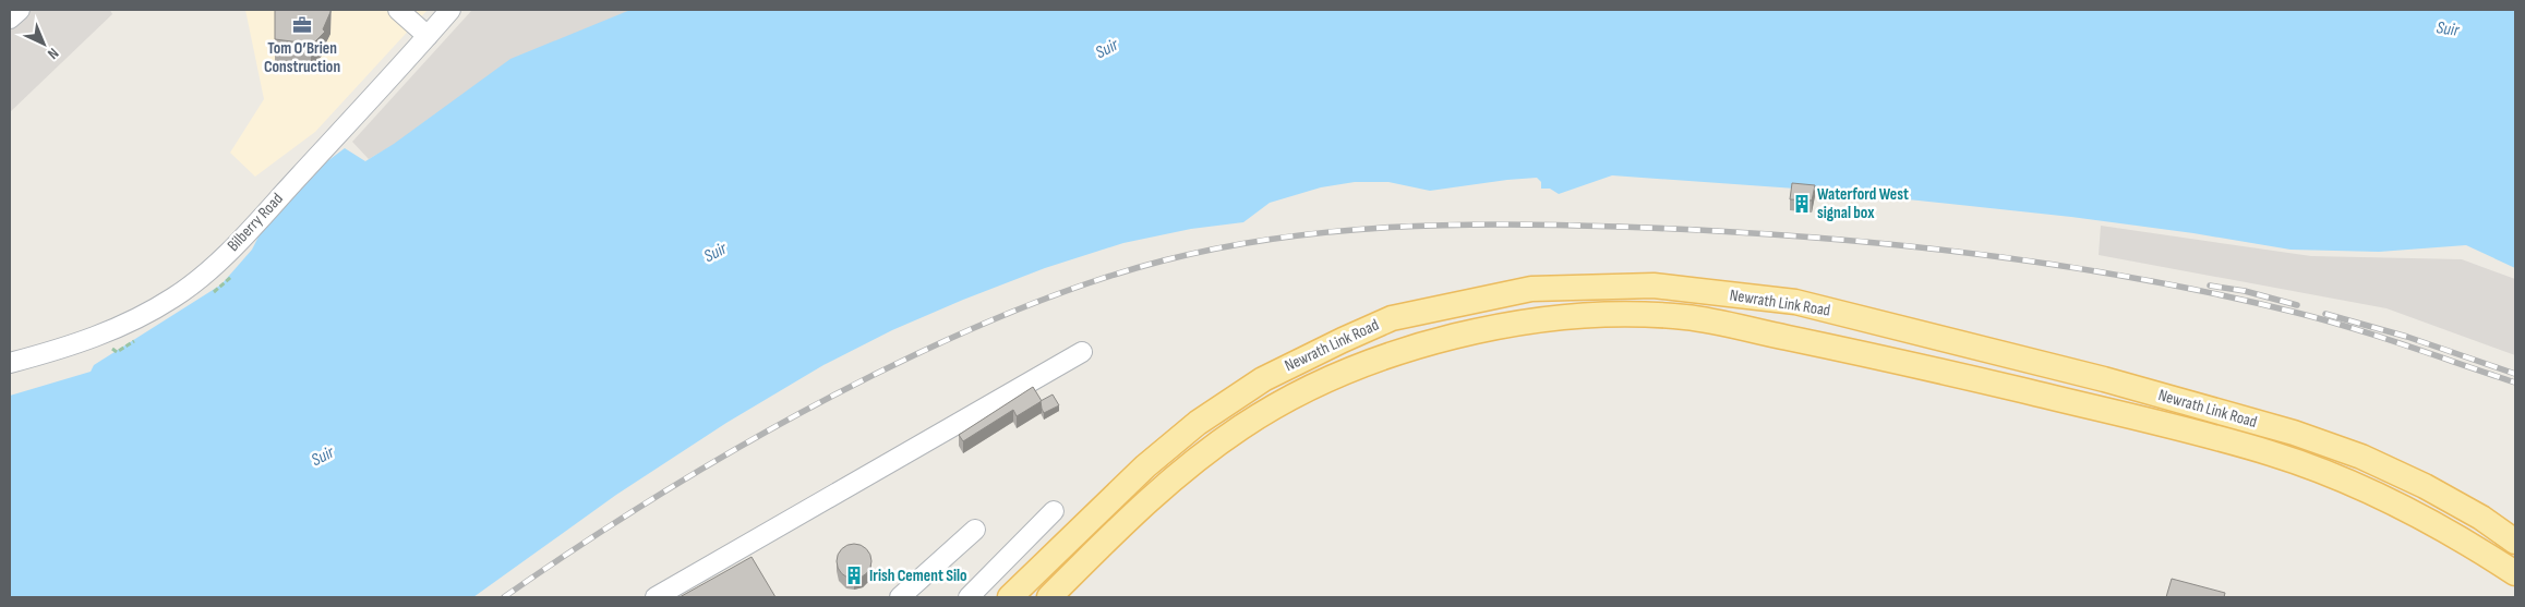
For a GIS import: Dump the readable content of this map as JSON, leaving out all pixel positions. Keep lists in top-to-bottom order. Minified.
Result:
{"streets":{"main road":["Newrath Link Road"],"street":["Bilberry Road"]},"water":["Suir"],"places":{"office":["Tom O’Brien Construction"],"building":["Waterford West signal box","Irish Cement Silo"]},"north":"bottom right"}
